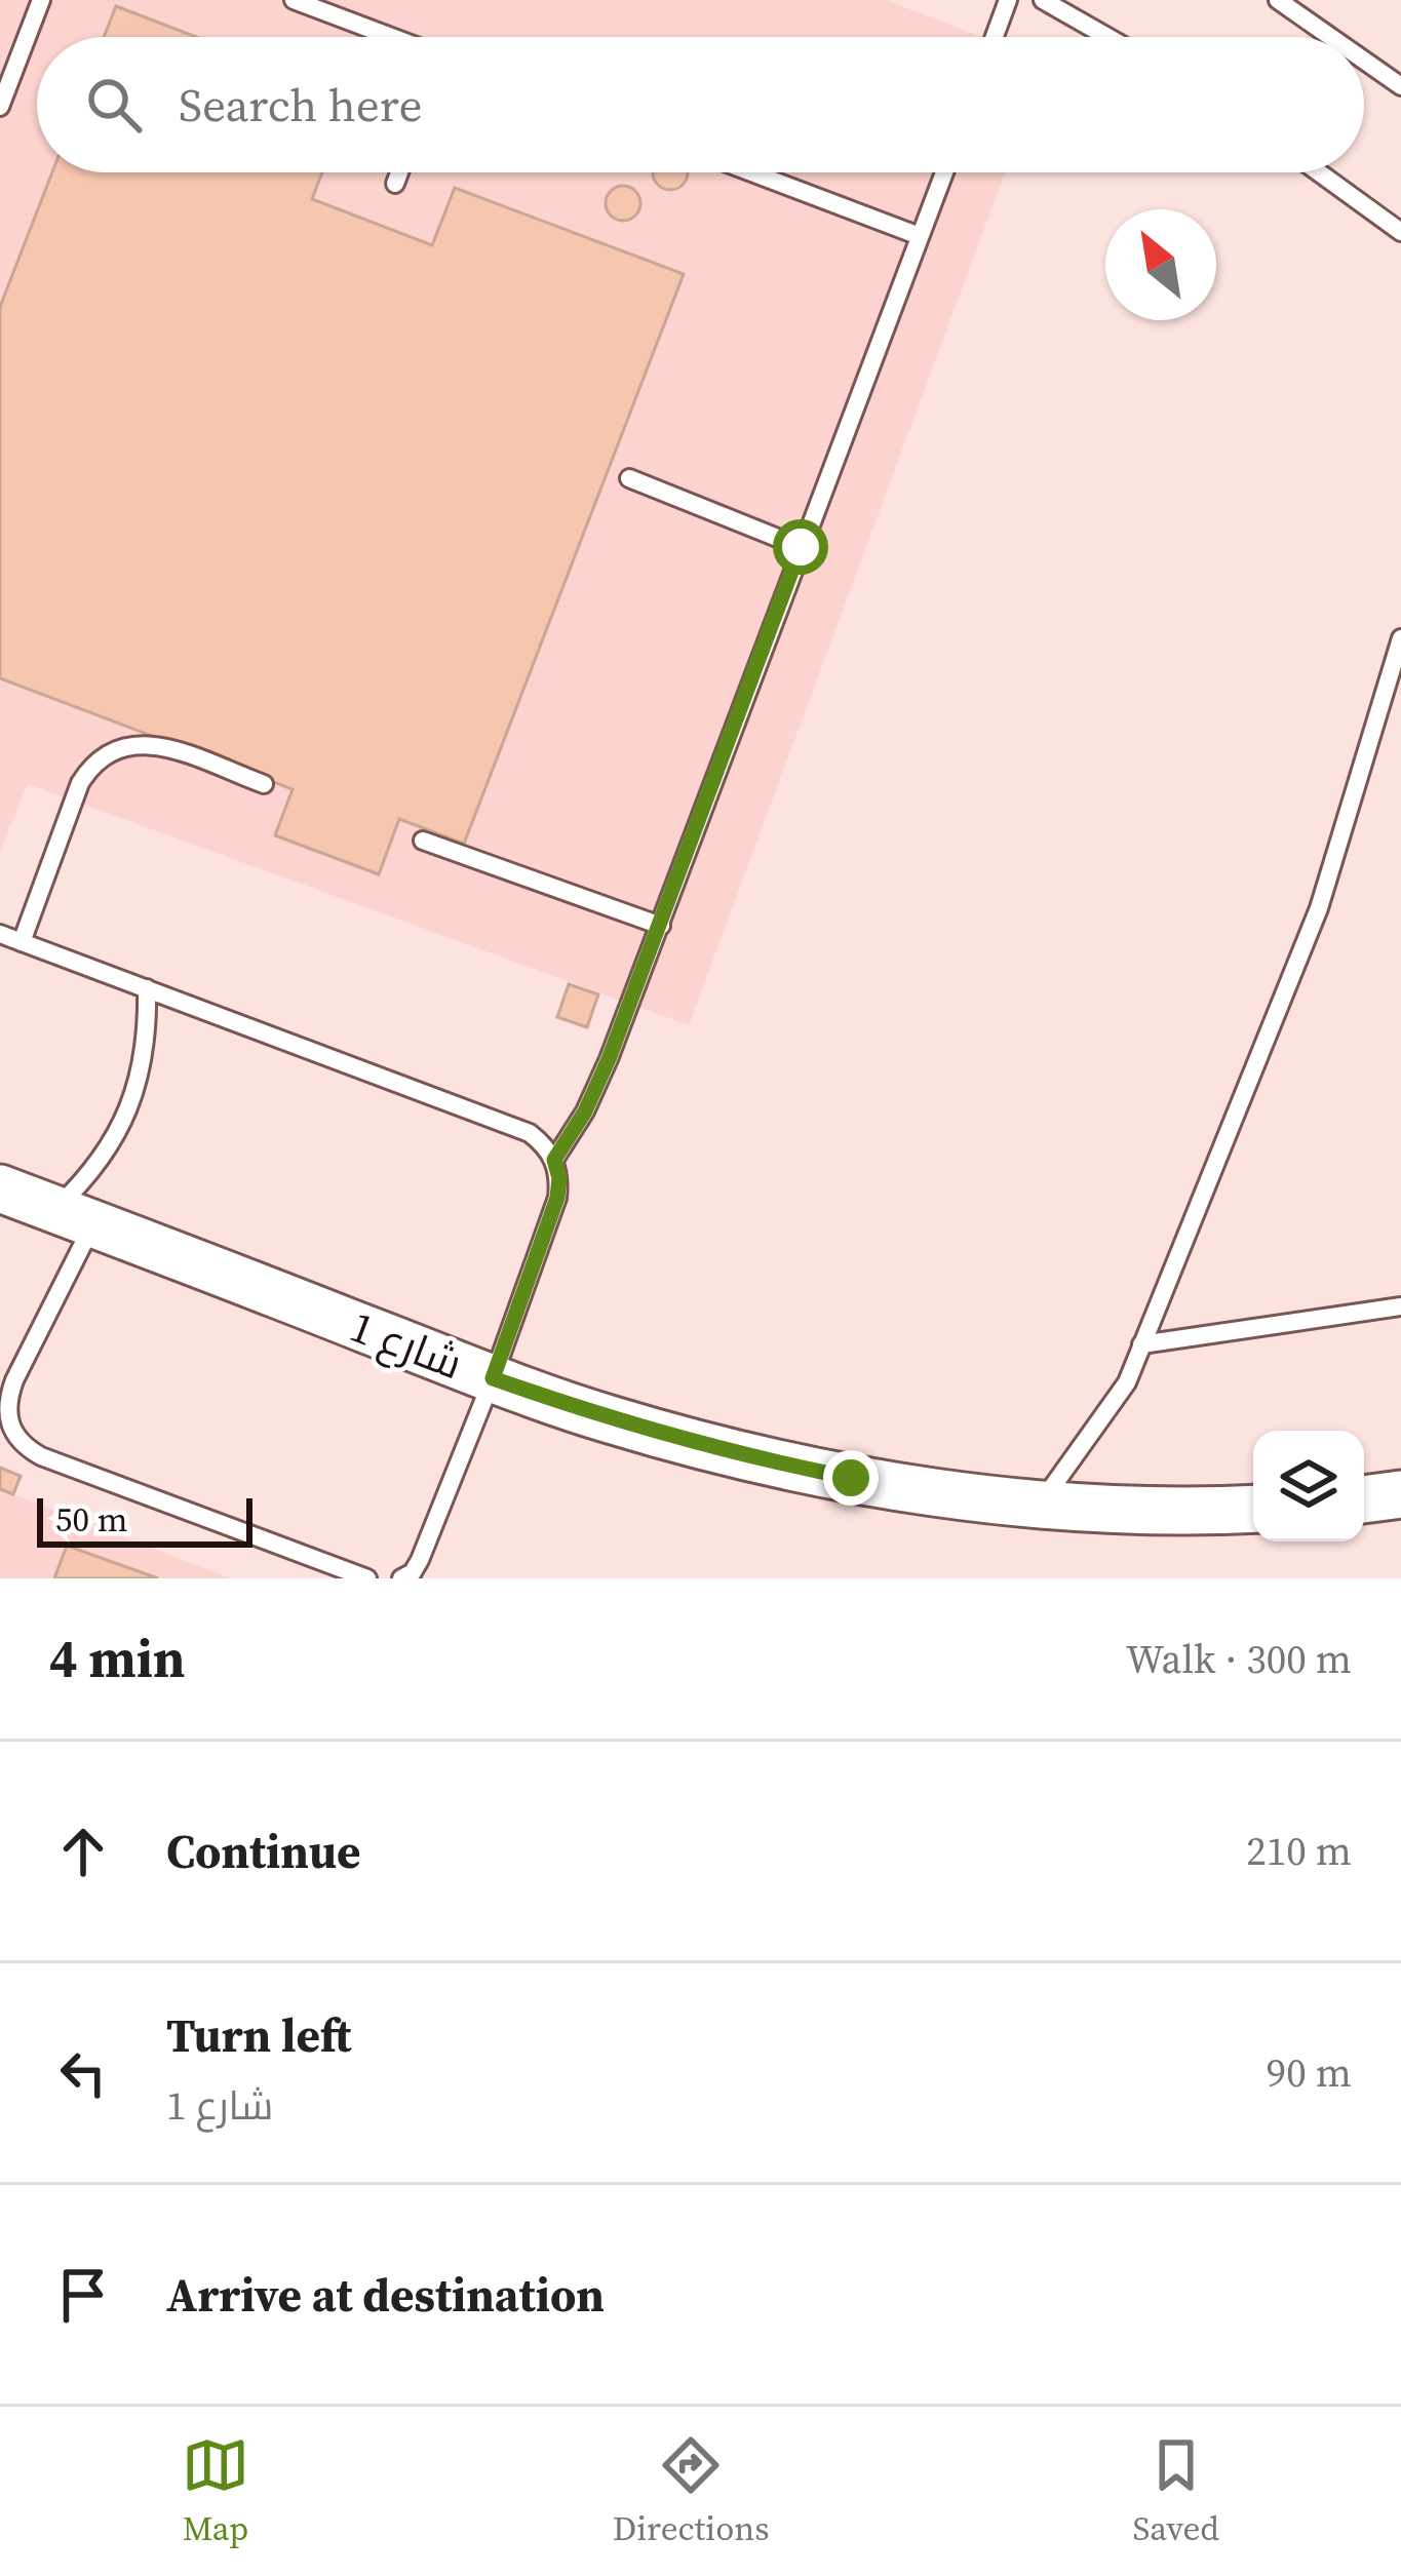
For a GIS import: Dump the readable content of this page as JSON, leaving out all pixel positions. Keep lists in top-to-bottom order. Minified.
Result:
{"streets":{"main road":["شارع 1"]},"scale_bar":"50 m","north":"top left","page":{"search":"Search here","scale":"50 m","heading":["4 min","Walk · 300 m"],"list":[["Continue","210 m"],["Turn left","شارع 1","90 m"],"Arrive at destination"],"nav":["Map","Directions","Saved"]}}
